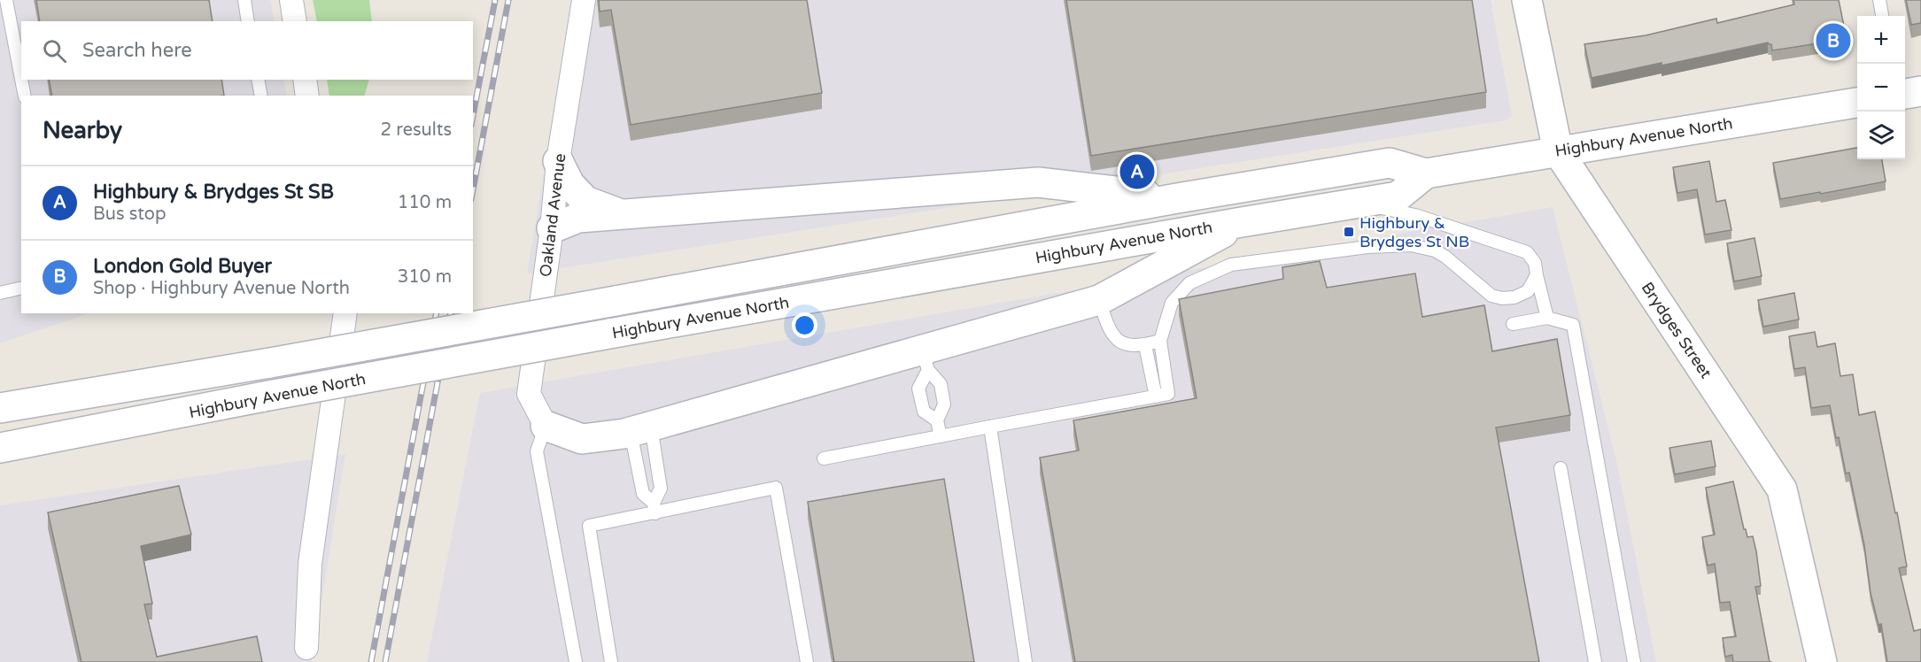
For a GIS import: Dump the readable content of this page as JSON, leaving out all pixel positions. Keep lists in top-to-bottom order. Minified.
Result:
{"streets":{"main road":["Highbury Avenue North","Brydges Street"],"street":["Oakland Avenue"]},"crossings":[["Highbury Avenue North","Brydges Street"]],"places":{"transit":["Highbury & Brydges St NB"]},"page":{"map_buttons":["+","−"],"pins":["B","A"],"search":"Search here","heading":["Nearby","2 results"],"list":[{"mark":"A","name":"Highbury & Brydges St SB","note":"Bus stop","value":"110 m"},{"mark":"B","name":"London Gold Buyer","note":"Shop · Highbury Avenue North","value":"310 m"}]}}
